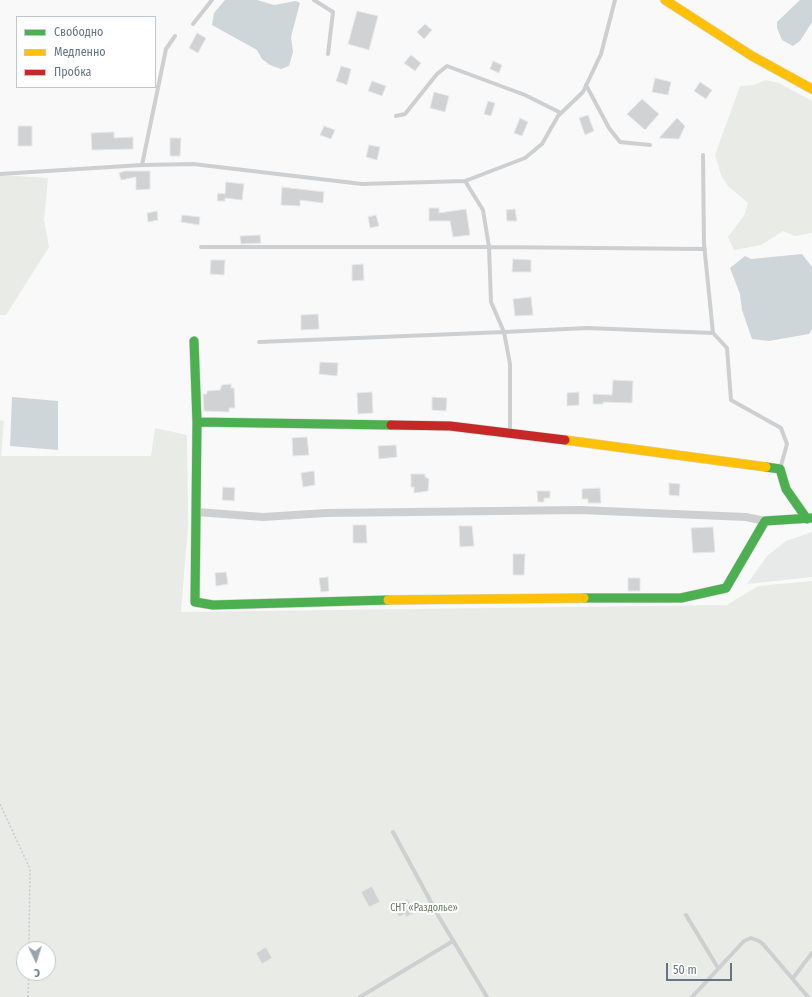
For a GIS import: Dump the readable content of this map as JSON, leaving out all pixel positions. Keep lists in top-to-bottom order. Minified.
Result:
{"parks":["СНТ «Раздолье»"],"legend":["Свободно","Медленно","Пробка"],"scale_bar":"50 m","north":"bottom"}
